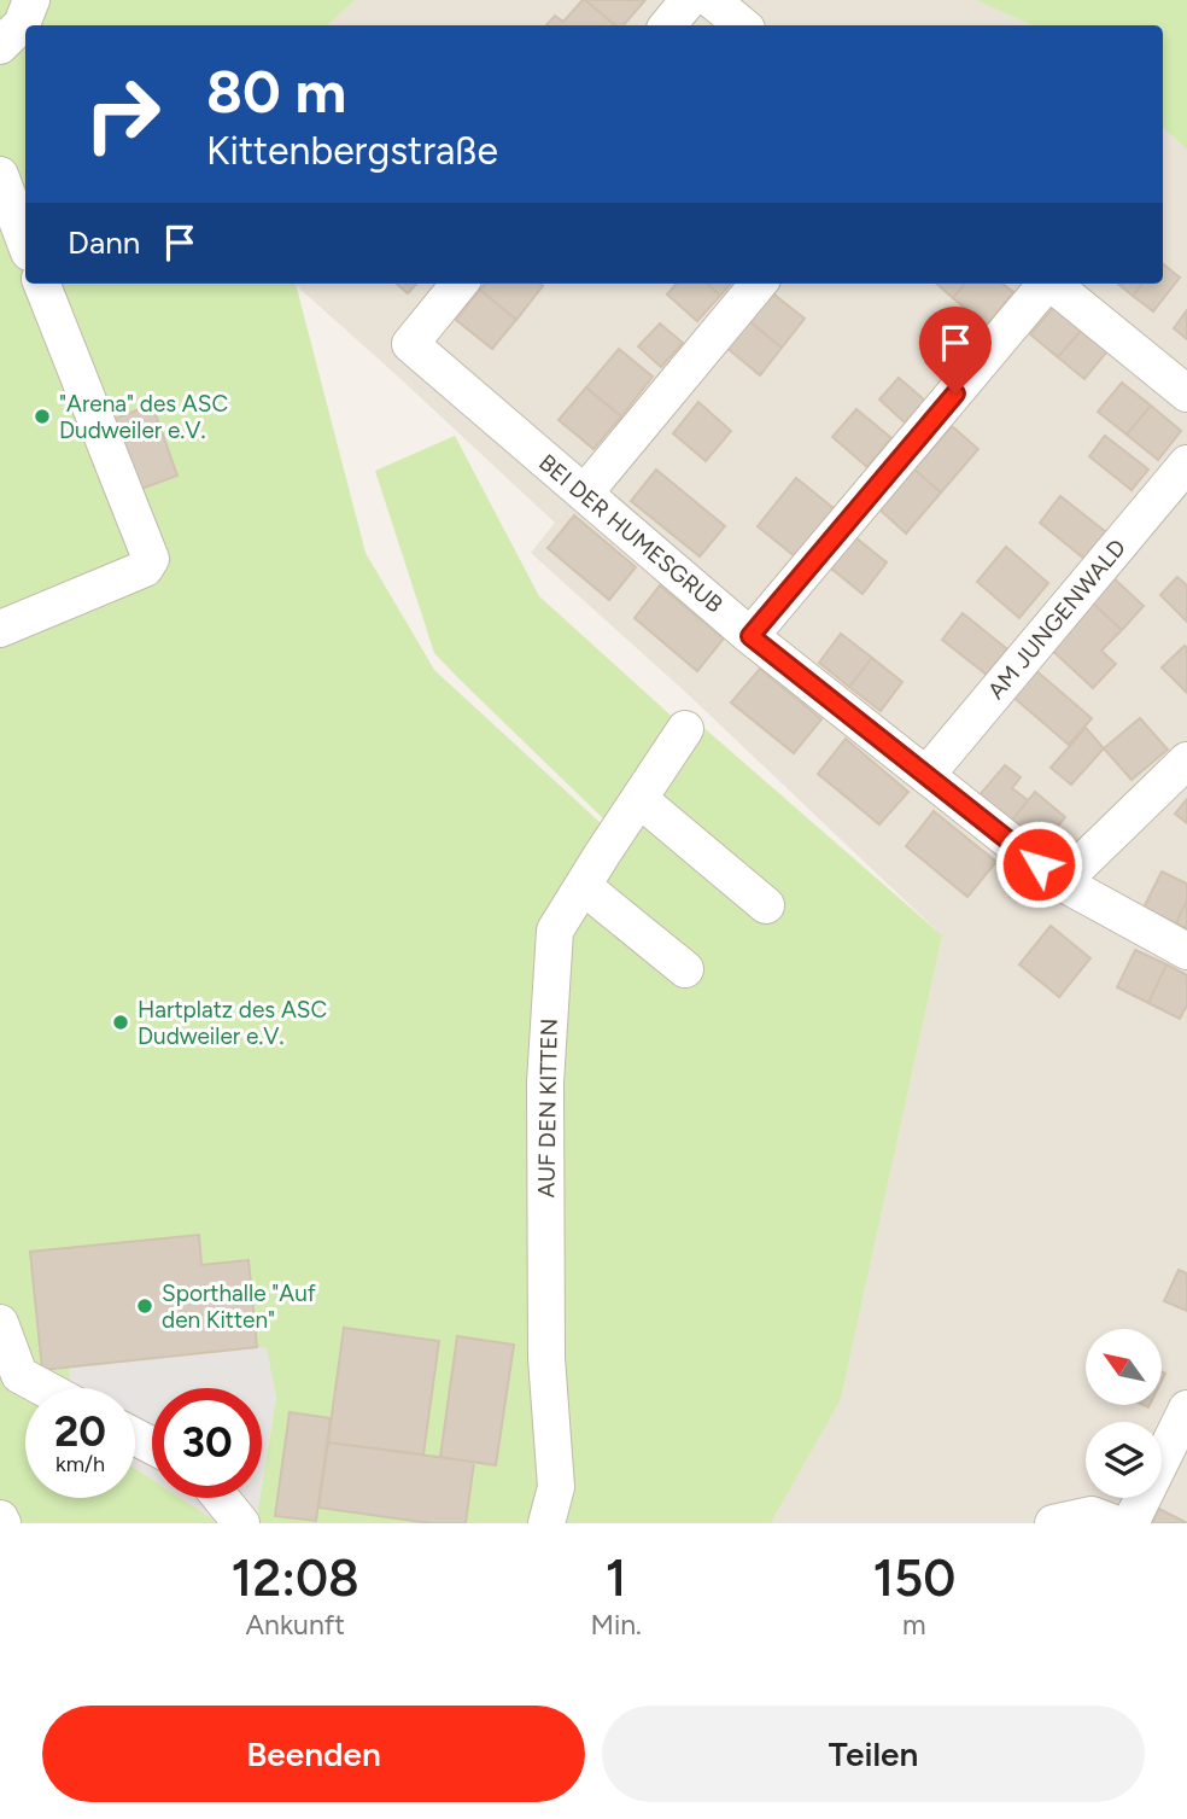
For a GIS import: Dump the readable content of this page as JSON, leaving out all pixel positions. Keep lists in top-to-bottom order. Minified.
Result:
{"streets":{"street":["BEI DER HUMESGRUB","AM JUNGENWALD","AUF DEN KITTEN"]},"crossings":[["BEI DER HUMESGRUB","AM JUNGENWALD"]],"places":["\"Arena\" des ASC Dudweiler e.V.","Hartplatz des ASC Dudweiler e.V.","Sporthalle \"Auf den Kitten\""],"north":"top left","page":{"turn":["80 m","Kittenbergstraße"],"then":"Dann","speed":"20 km/h","limit":"30","eta":["12:08","Ankunft","1","Min.","150","m"],"buttons":["Beenden","Teilen"]}}
